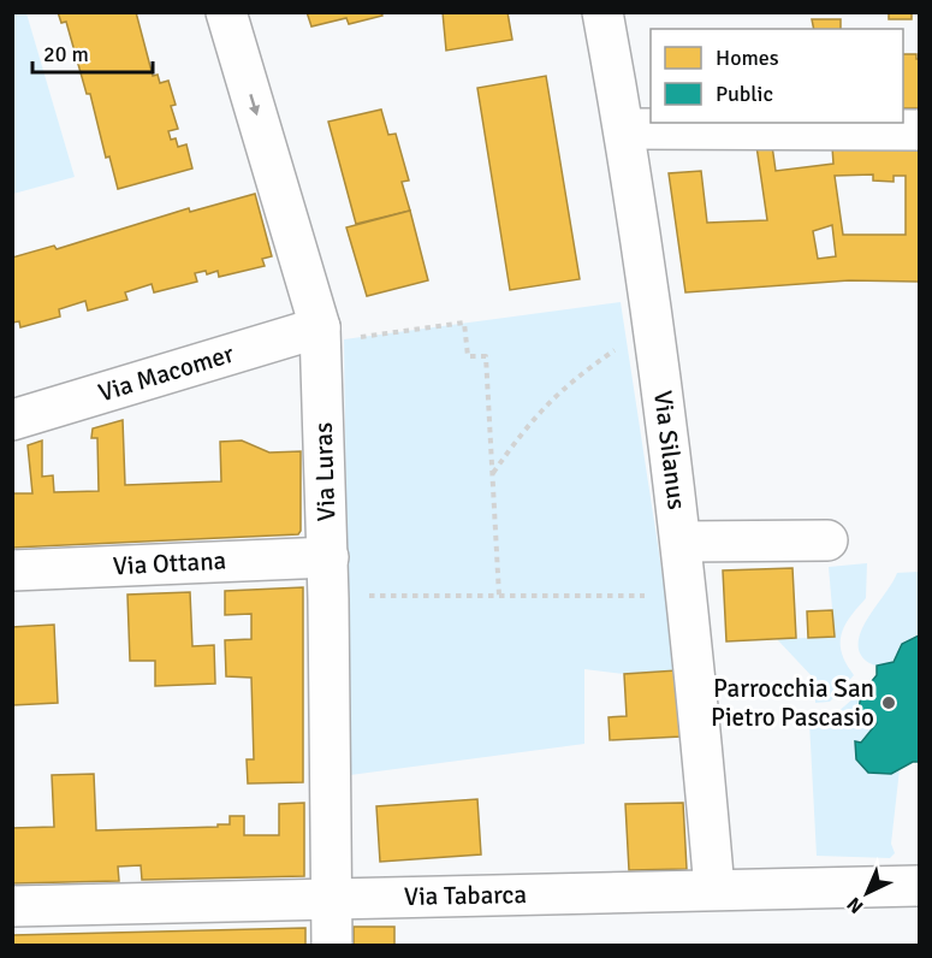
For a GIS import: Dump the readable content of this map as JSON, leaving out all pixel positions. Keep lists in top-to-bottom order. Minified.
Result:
{"streets":{"street":["Via Macomer","Via Silanus","Via Luras","Via Ottana","Via Tabarca"]},"crossings":[["Via Macomer","Via Luras"],["Via Silanus","Via Tabarca"],["Via Luras","Via Ottana"],["Via Luras","Via Tabarca"]],"one_way":["Via Luras"],"places":["Parrocchia San Pietro Pascasio"],"legend":["Homes","Public"],"scale_bar":"20 m","north":"bottom left"}
